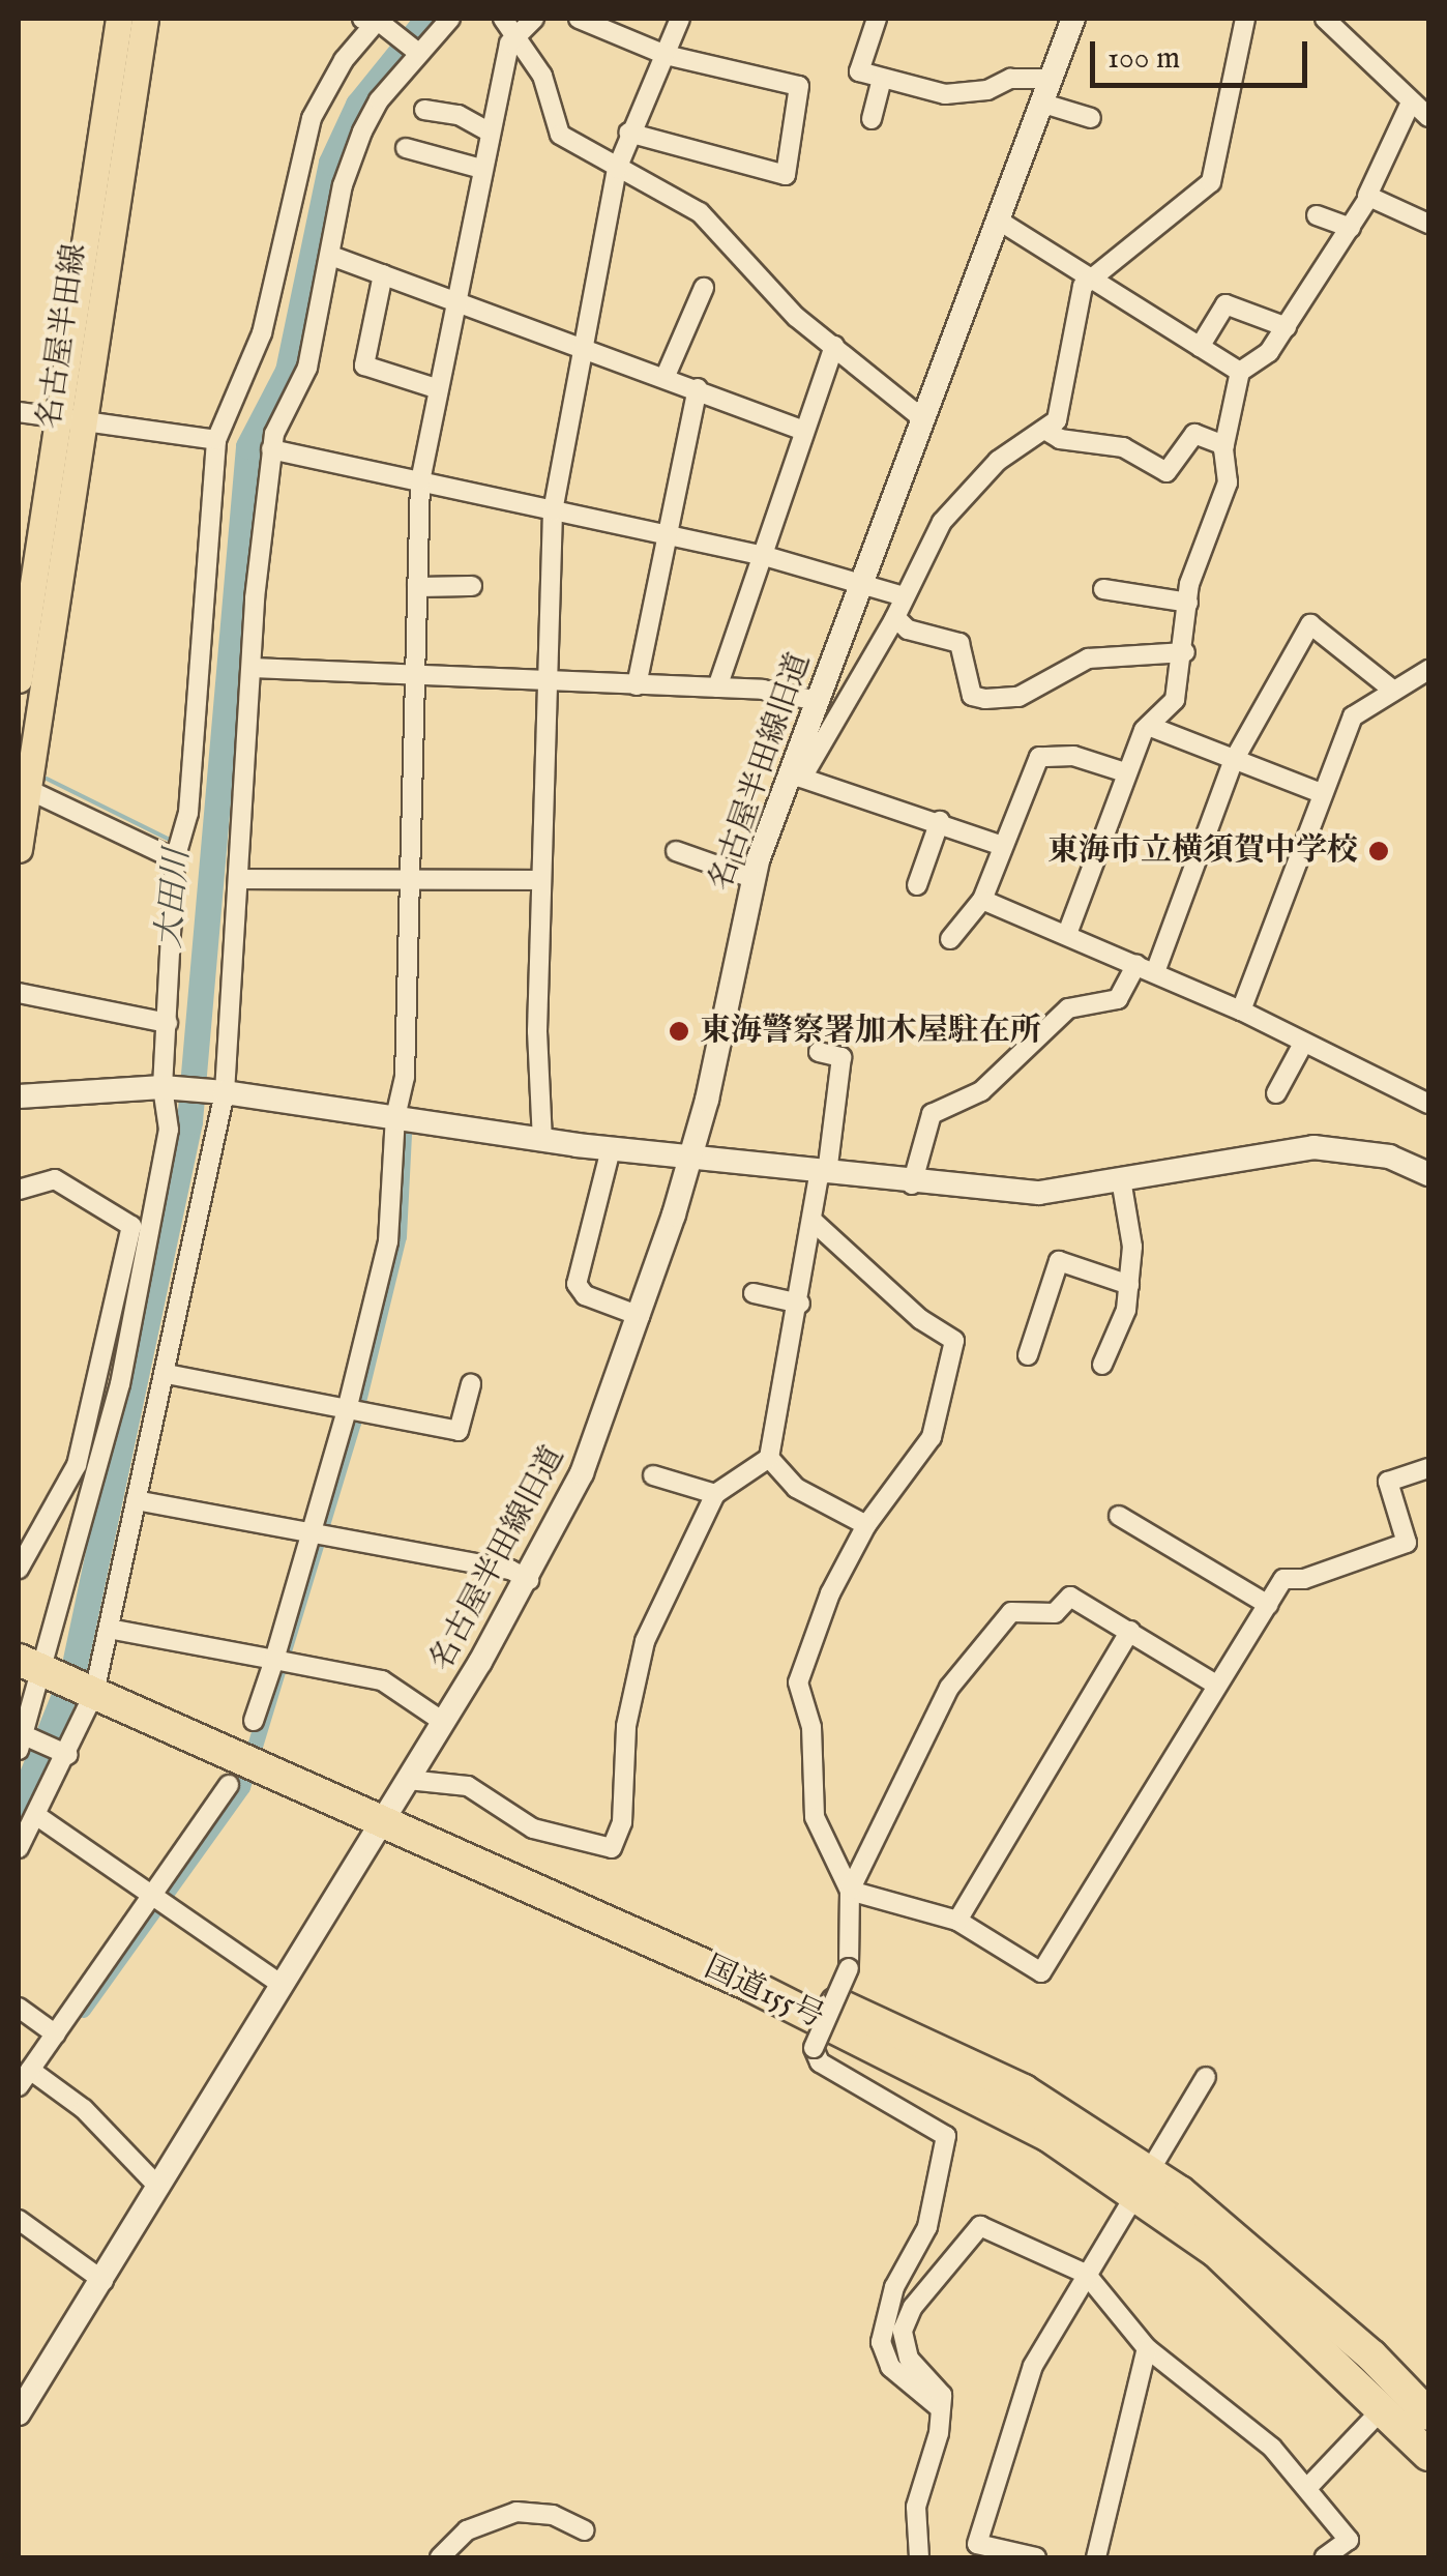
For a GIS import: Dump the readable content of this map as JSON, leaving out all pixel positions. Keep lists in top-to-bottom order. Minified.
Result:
{"streets":{"highway":["国道155号"],"main road":["名古屋半田線"],"street":["名古屋半田線旧道"]},"crossings":[["名古屋半田線旧道","国道155号"]],"water":["大田川"],"places":["東海市立横須賀中学校","東海警察署加木屋駐在所"],"scale_bar":"100 m"}
